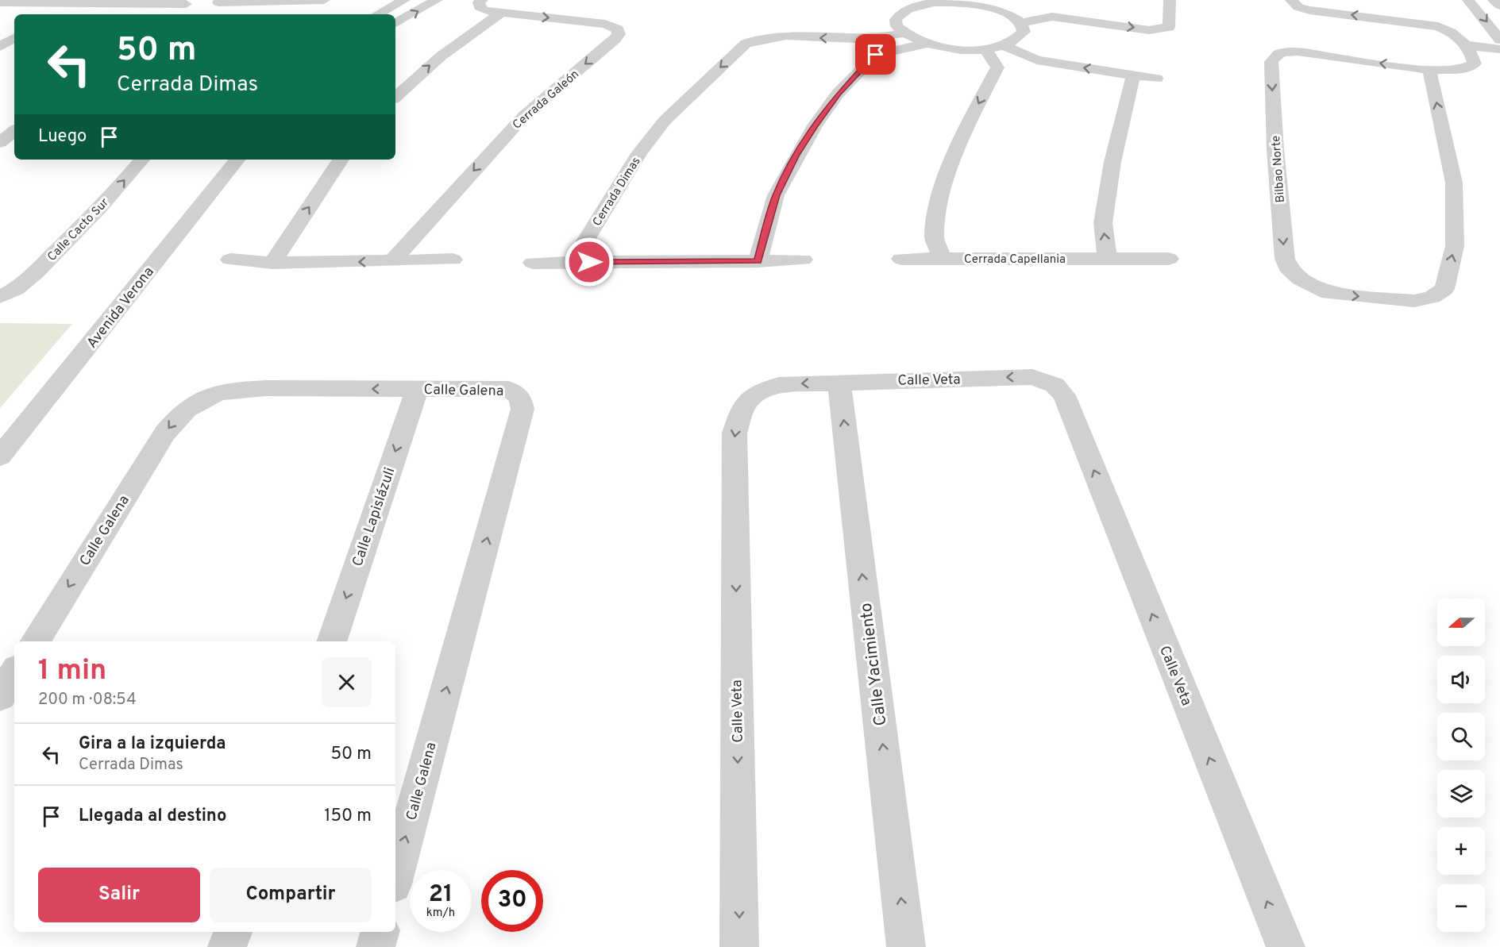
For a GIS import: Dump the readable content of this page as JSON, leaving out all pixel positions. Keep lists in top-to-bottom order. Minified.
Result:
{"streets":{"street":["Cerrada Galeón","Bilbao Norte","Cerrada Dimas","Calle Cacto Sur","Cerrada Capellania","Avenida Verona","Calle Veta","Calle Galena","Calle Lapislázuli","Calle Yacimiento"]},"crossings":[["Calle Veta","Calle Yacimiento"],["Calle Galena","Calle Lapislázuli"]],"one_way":["Calle Cacto Sur","Calle Lapislázuli","Calle Yacimiento"],"north":"left","page":{"turn":["50 m","Cerrada Dimas"],"then":"Luego","map_buttons":["+","−"],"heading":["1 min","200 m · 08:54"],"list":[{"name":"Gira a la izquierda","note":"Cerrada Dimas","value":"50 m"},{"name":"Llegada al destino","value":"150 m"}],"buttons":["Salir","Compartir"],"speed":"21 km/h","limit":"30"}}
